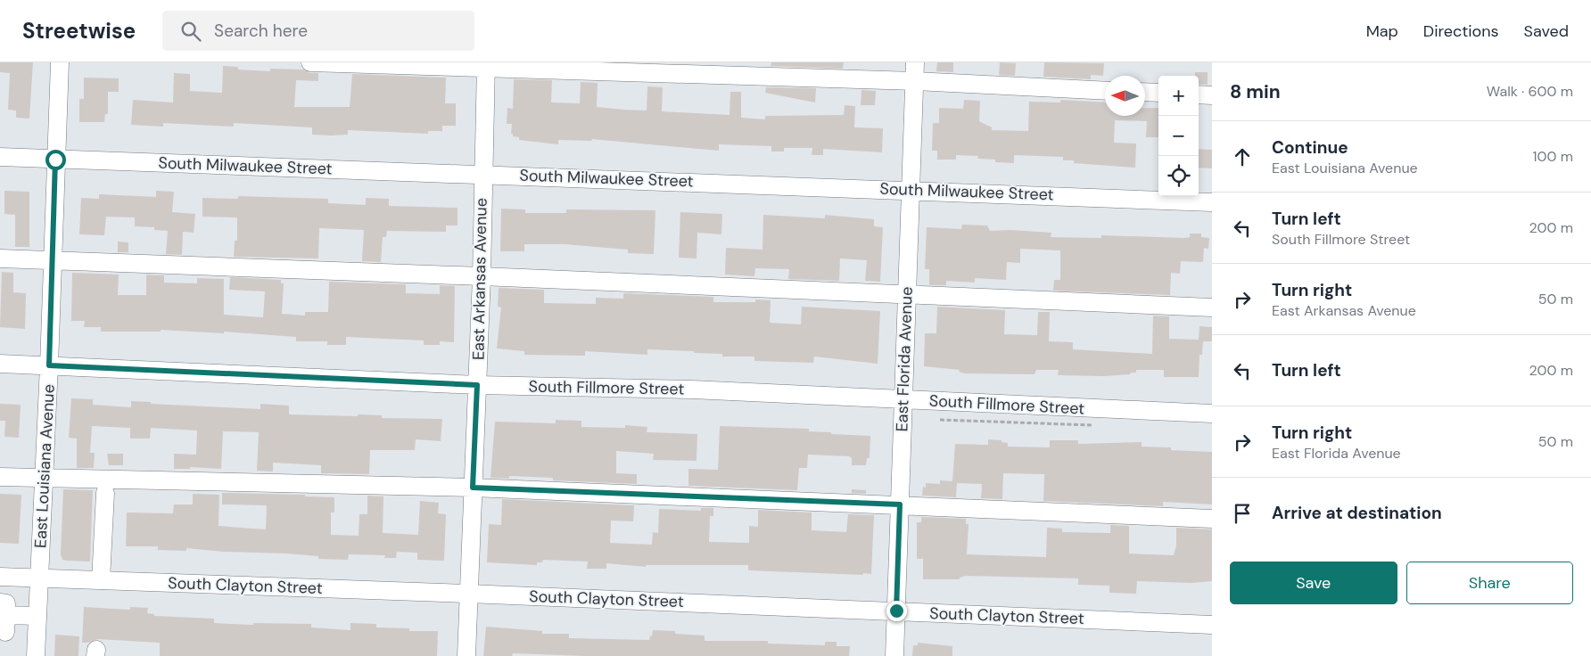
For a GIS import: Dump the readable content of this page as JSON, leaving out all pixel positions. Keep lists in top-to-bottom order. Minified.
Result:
{"streets":{"street":["South Milwaukee Street","East Arkansas Avenue","East Florida Avenue","South Fillmore Street","East Louisiana Avenue","South Clayton Street"]},"crossings":[["South Milwaukee Street","East Arkansas Avenue"],["South Milwaukee Street","East Florida Avenue"],["South Milwaukee Street","East Louisiana Avenue"],["East Arkansas Avenue","South Fillmore Street"],["East Arkansas Avenue","South Clayton Street"],["East Florida Avenue","South Fillmore Street"],["East Florida Avenue","South Clayton Street"],["South Fillmore Street","East Louisiana Avenue"],["East Louisiana Avenue","South Clayton Street"]],"north":"left","page":{"header":"Streetwise","search":"Search here","nav":["Map","Directions","Saved"],"heading":["8 min","Walk · 600 m"],"map_buttons":["+","−"],"list":[["Continue","East Louisiana Avenue","100 m"],["Turn left","South Fillmore Street","200 m"],["Turn right","East Arkansas Avenue","50 m"],["Turn left","200 m"],["Turn right","East Florida Avenue","50 m"],"Arrive at destination"],"buttons":["Save","Share"]}}
